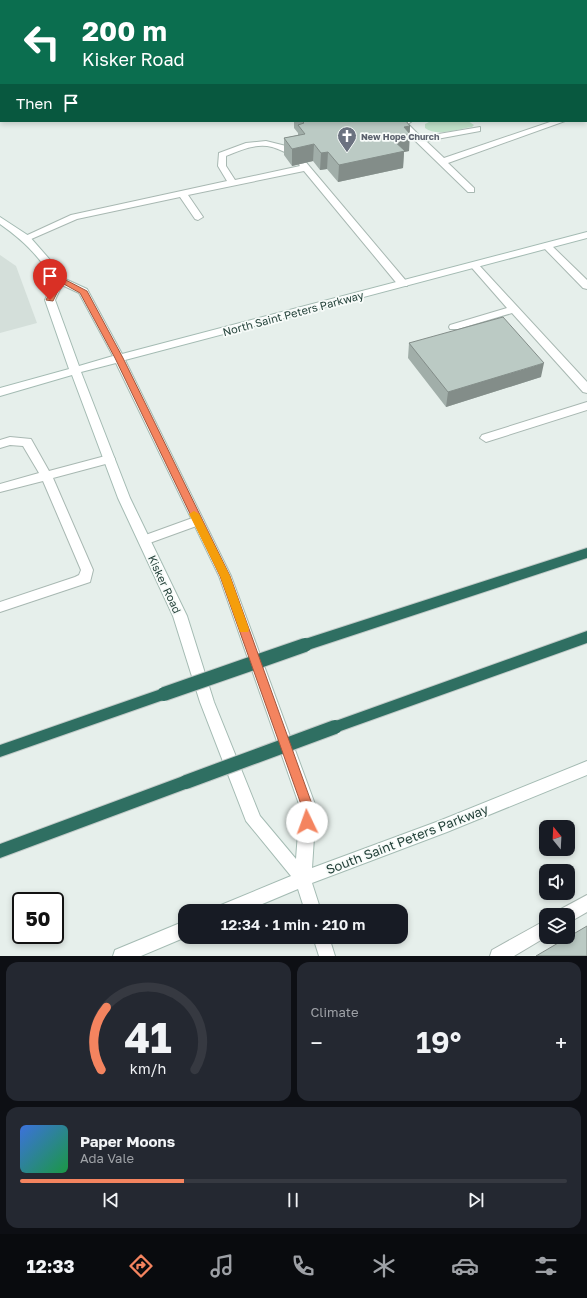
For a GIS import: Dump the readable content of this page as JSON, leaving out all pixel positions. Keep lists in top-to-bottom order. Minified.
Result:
{"streets":{"main road":["North Saint Peters Parkway","Kisker Road","South Saint Peters Parkway"]},"crossings":[["North Saint Peters Parkway","Kisker Road"],["Kisker Road","South Saint Peters Parkway"]],"places":{"church":["New Hope Church"]},"north":"top","page":{"turn":["200 m","Kisker Road"],"then":"Then","limit":"50","trip":"12:34 · 1 min · 210 m","tile":"Climate","heat":["−","19°","+"],"song":["Paper Moons","Ada Vale"],"tabs":"12:33","gauge":["41","km/h"]}}
